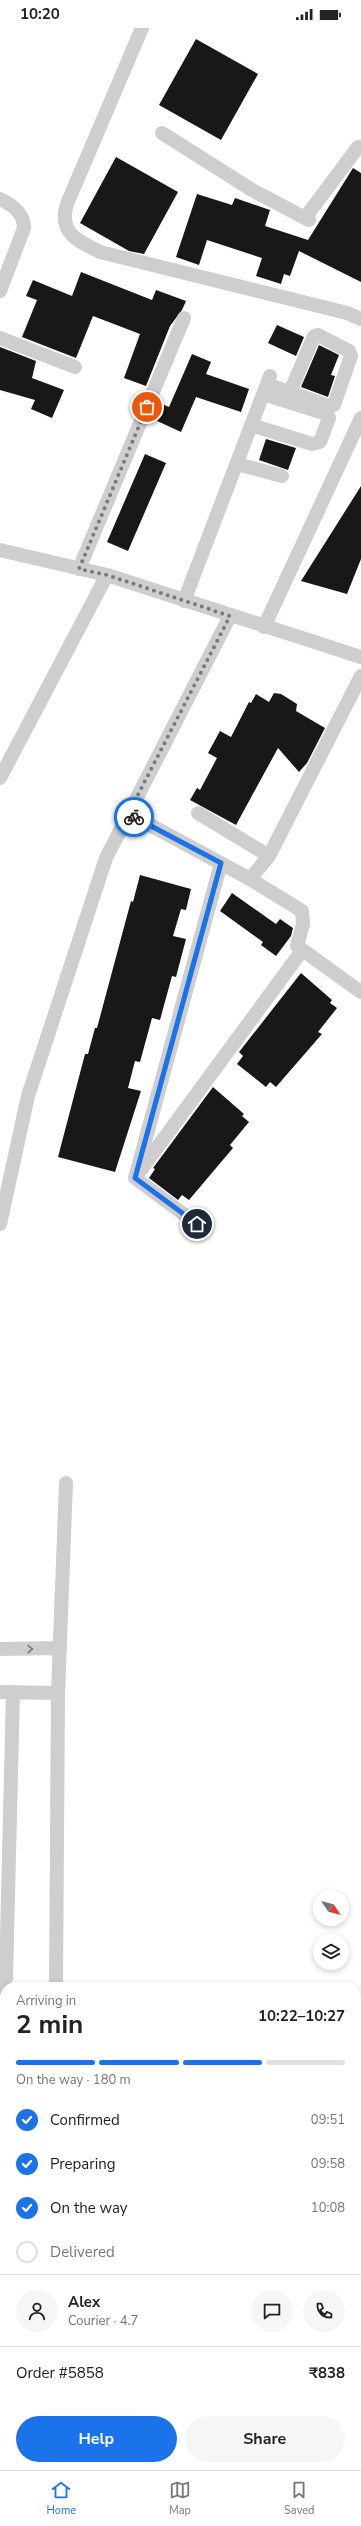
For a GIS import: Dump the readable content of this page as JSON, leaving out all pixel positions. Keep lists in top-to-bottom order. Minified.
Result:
{"north":"bottom right","page":{"status":"10:20","heading":["2 min","Arriving in","10:22–10:27"],"panel":["Alex","Courier · 4.7","Order #5858","₹838"],"bar":"On the way · 180 m","list":[["Confirmed","09:51"],["Preparing","09:58"],["On the way","10:08"],"Delivered"],"buttons":["Help","Share"],"tabs":["Home","Map","Saved"]}}
